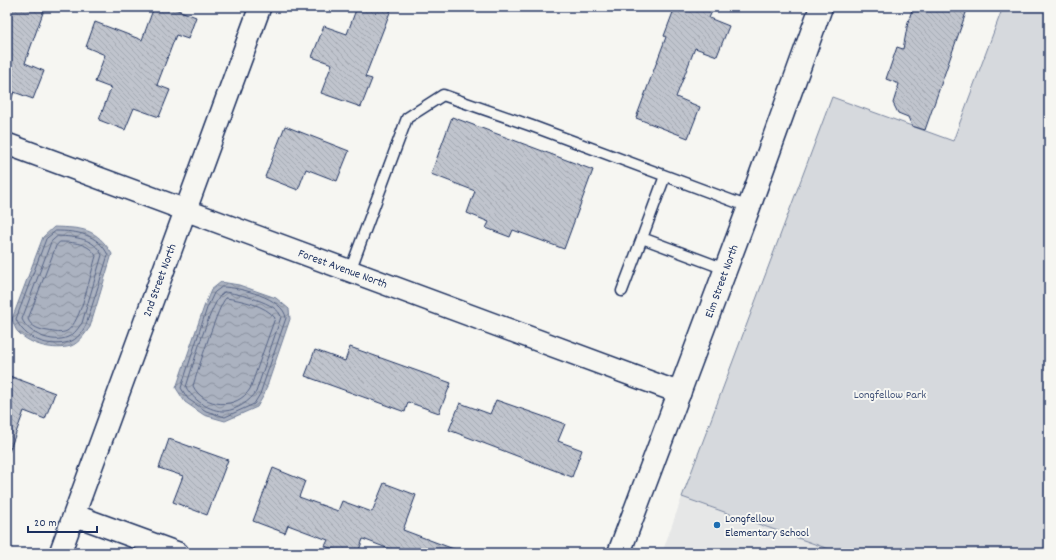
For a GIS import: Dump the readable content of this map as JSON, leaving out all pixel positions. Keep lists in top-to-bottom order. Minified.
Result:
{"streets":{"street":["Forest Avenue North","2nd Street North","Elm Street North"]},"crossings":[["Forest Avenue North","2nd Street North"],["Forest Avenue North","Elm Street North"]],"parks":["Longfellow Park"],"places":["Longfellow Elementary School"],"scale_bar":"20 m"}
